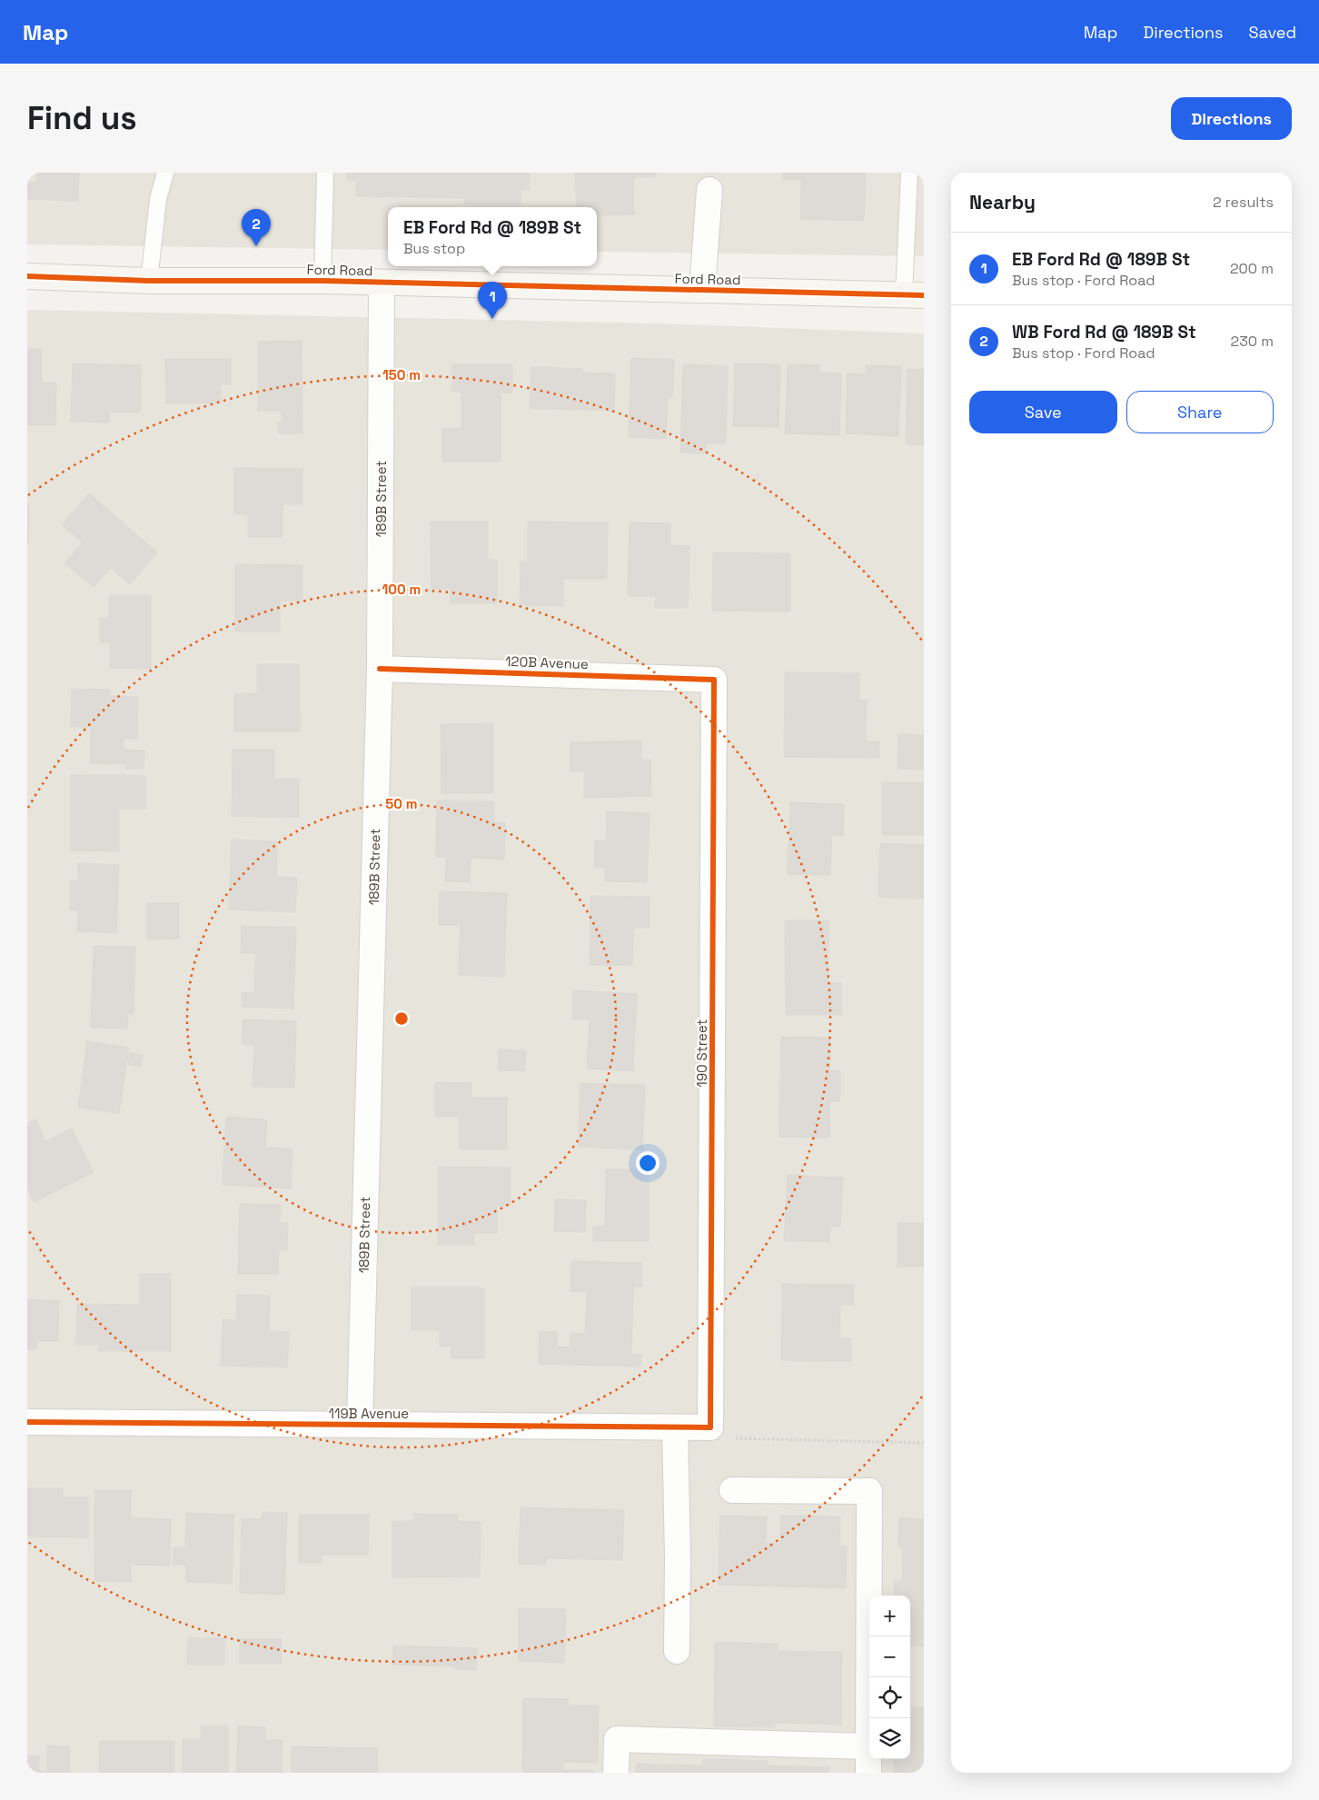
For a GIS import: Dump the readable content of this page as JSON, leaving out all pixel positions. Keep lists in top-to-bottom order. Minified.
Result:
{"streets":{"main road":["Ford Road"],"street":["189B Street","120B Avenue","190 Street","119B Avenue"]},"crossings":[["Ford Road","189B Street"],["189B Street","120B Avenue"],["189B Street","119B Avenue"],["120B Avenue","190 Street"],["190 Street","119B Avenue"]],"page":{"header":"Map","nav":["Map","Directions","Saved"],"buttons":["Directions",["Save","Share"]],"title":"Find us","heading":["Nearby","2 results"],"popup":["EB Ford Rd @ 189B St","Bus stop"],"pins":["2","1"],"list":[{"mark":"1","name":"EB Ford Rd @ 189B St","note":"Bus stop · Ford Road","value":"200 m"},{"mark":"2","name":"WB Ford Rd @ 189B St","note":"Bus stop · Ford Road","value":"230 m"}],"map_buttons":["+","−"]},"rings":["150 m","100 m","50 m"]}
